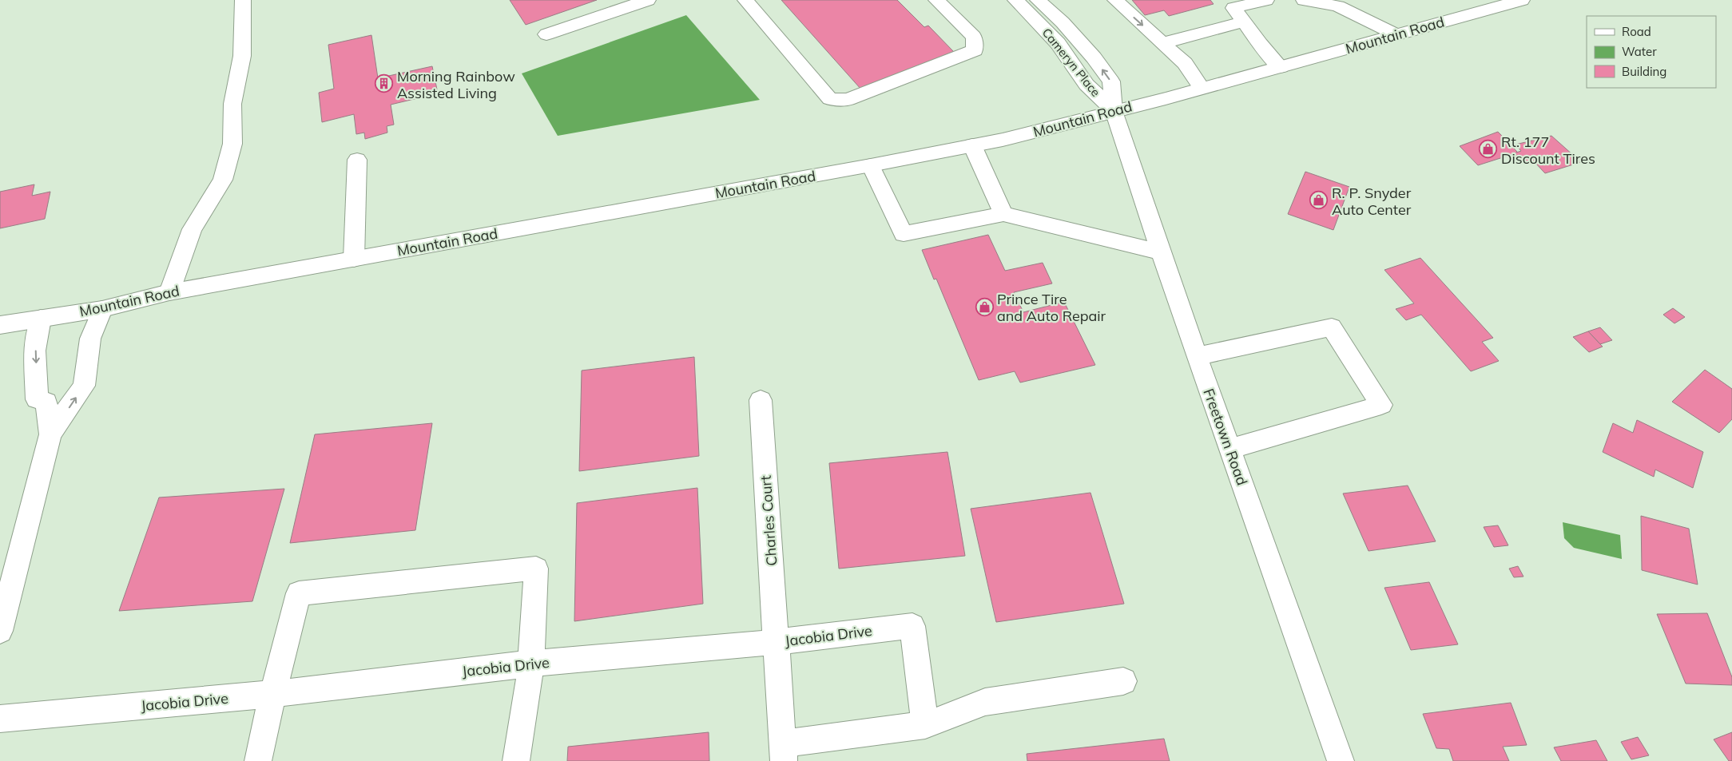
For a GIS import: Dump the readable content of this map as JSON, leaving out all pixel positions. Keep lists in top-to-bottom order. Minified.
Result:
{"streets":{"street":["Mountain Road","Cameryn Place","Freetown Road","Charles Court","Jacobia Drive"]},"crossings":[["Mountain Road","Cameryn Place"],["Mountain Road","Freetown Road"],["Cameryn Place","Freetown Road"],["Charles Court","Jacobia Drive"]],"places":{"building":["Morning Rainbow Assisted Living"],"shop":["Rt. 177 Discount Tires","R. P. Snyder Auto Center","Prince Tire and Auto Repair"]},"legend":["Road","Water","Building"]}
